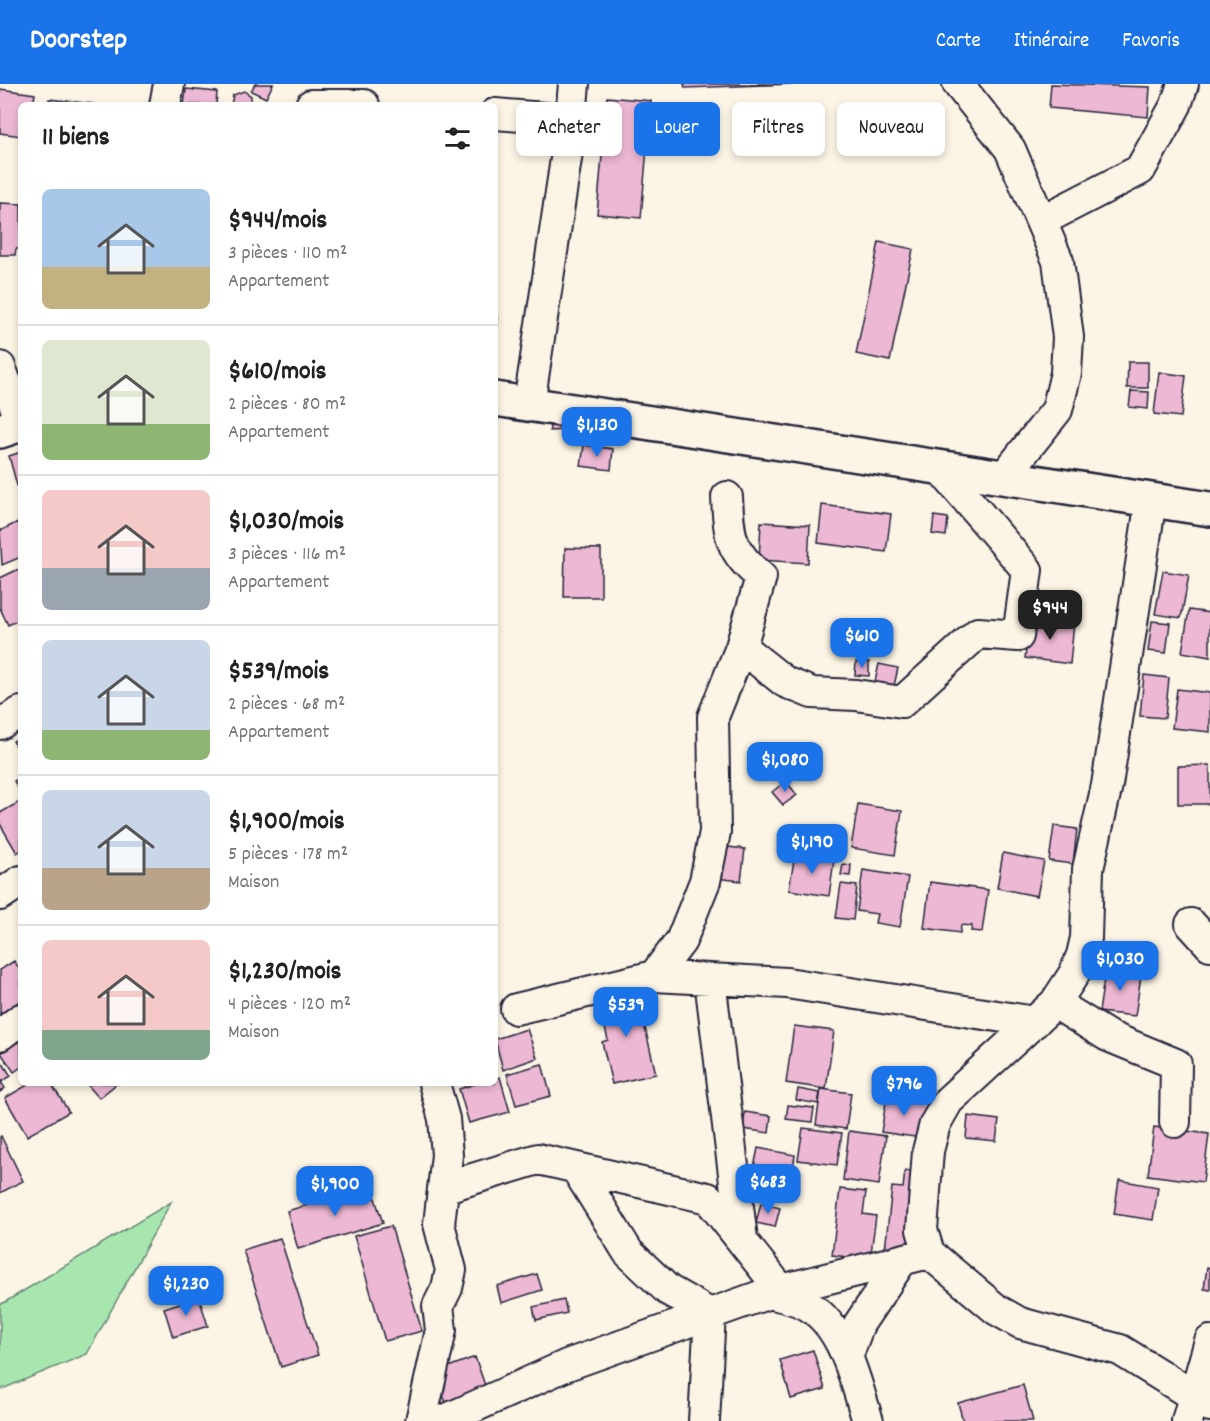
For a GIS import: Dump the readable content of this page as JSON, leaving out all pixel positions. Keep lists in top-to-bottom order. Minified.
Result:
{"page":{"header":"Doorstep","nav":["Carte","Itinéraire","Favoris"],"chip":["Acheter","Louer","Filtres","Nouveau"],"heading":"11 biens","list":[{"name":"$944/mois","note":"3 pièces · 110 m² · Appartement"},{"name":"$610/mois","note":"2 pièces · 80 m² · Appartement"},{"name":"$1,030/mois","note":"3 pièces · 116 m² · Appartement"},{"name":"$539/mois","note":"2 pièces · 68 m² · Appartement"},{"name":"$1,900/mois","note":"5 pièces · 178 m² · Maison"},{"name":"$1,230/mois","note":"4 pièces · 120 m² · Maison"}],"price":["$1,130","$944","$610","$1,080","$1,190","$1,030","$539","$796","$683","$1,900","$1,230"]}}
